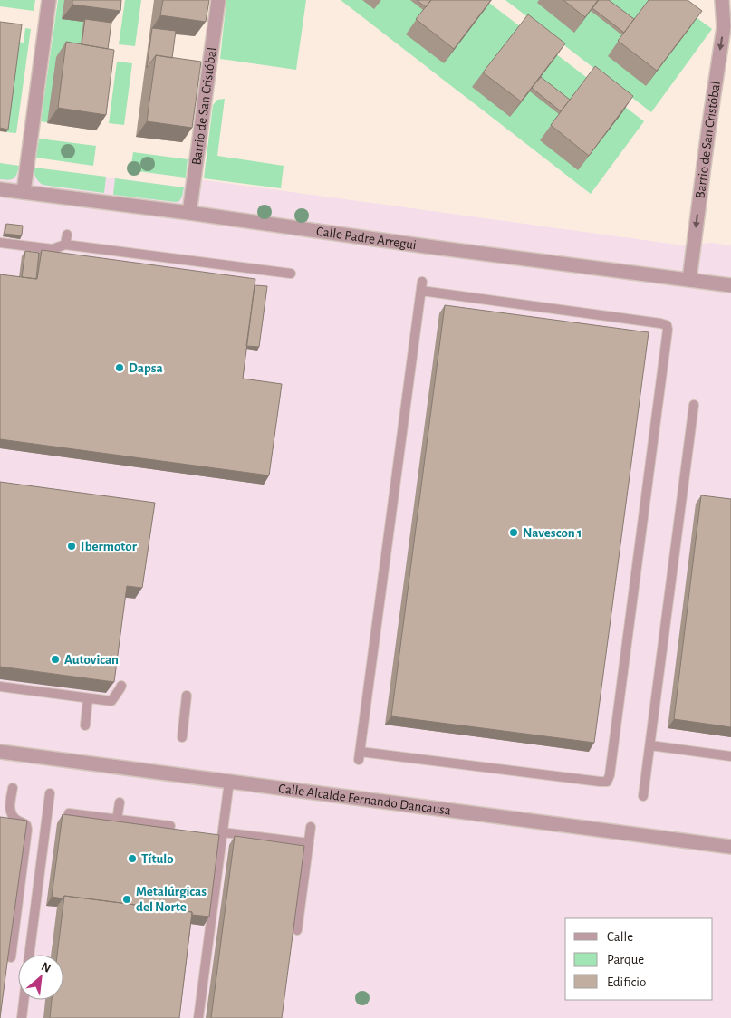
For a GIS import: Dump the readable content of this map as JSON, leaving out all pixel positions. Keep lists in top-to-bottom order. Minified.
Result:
{"streets":{"street":["Barrio de San Cristóbal","Calle Padre Arregui","Calle Alcalde Fernando Dancausa"]},"crossings":[["Barrio de San Cristóbal","Calle Padre Arregui"]],"one_way":["Barrio de San Cristóbal"],"places":["Dapsa","Navescon 1","Ibermotor","Autovican","Título","Metalúrgicas del Norte"],"legend":["Calle","Parque","Edificio"],"north":"top right"}
